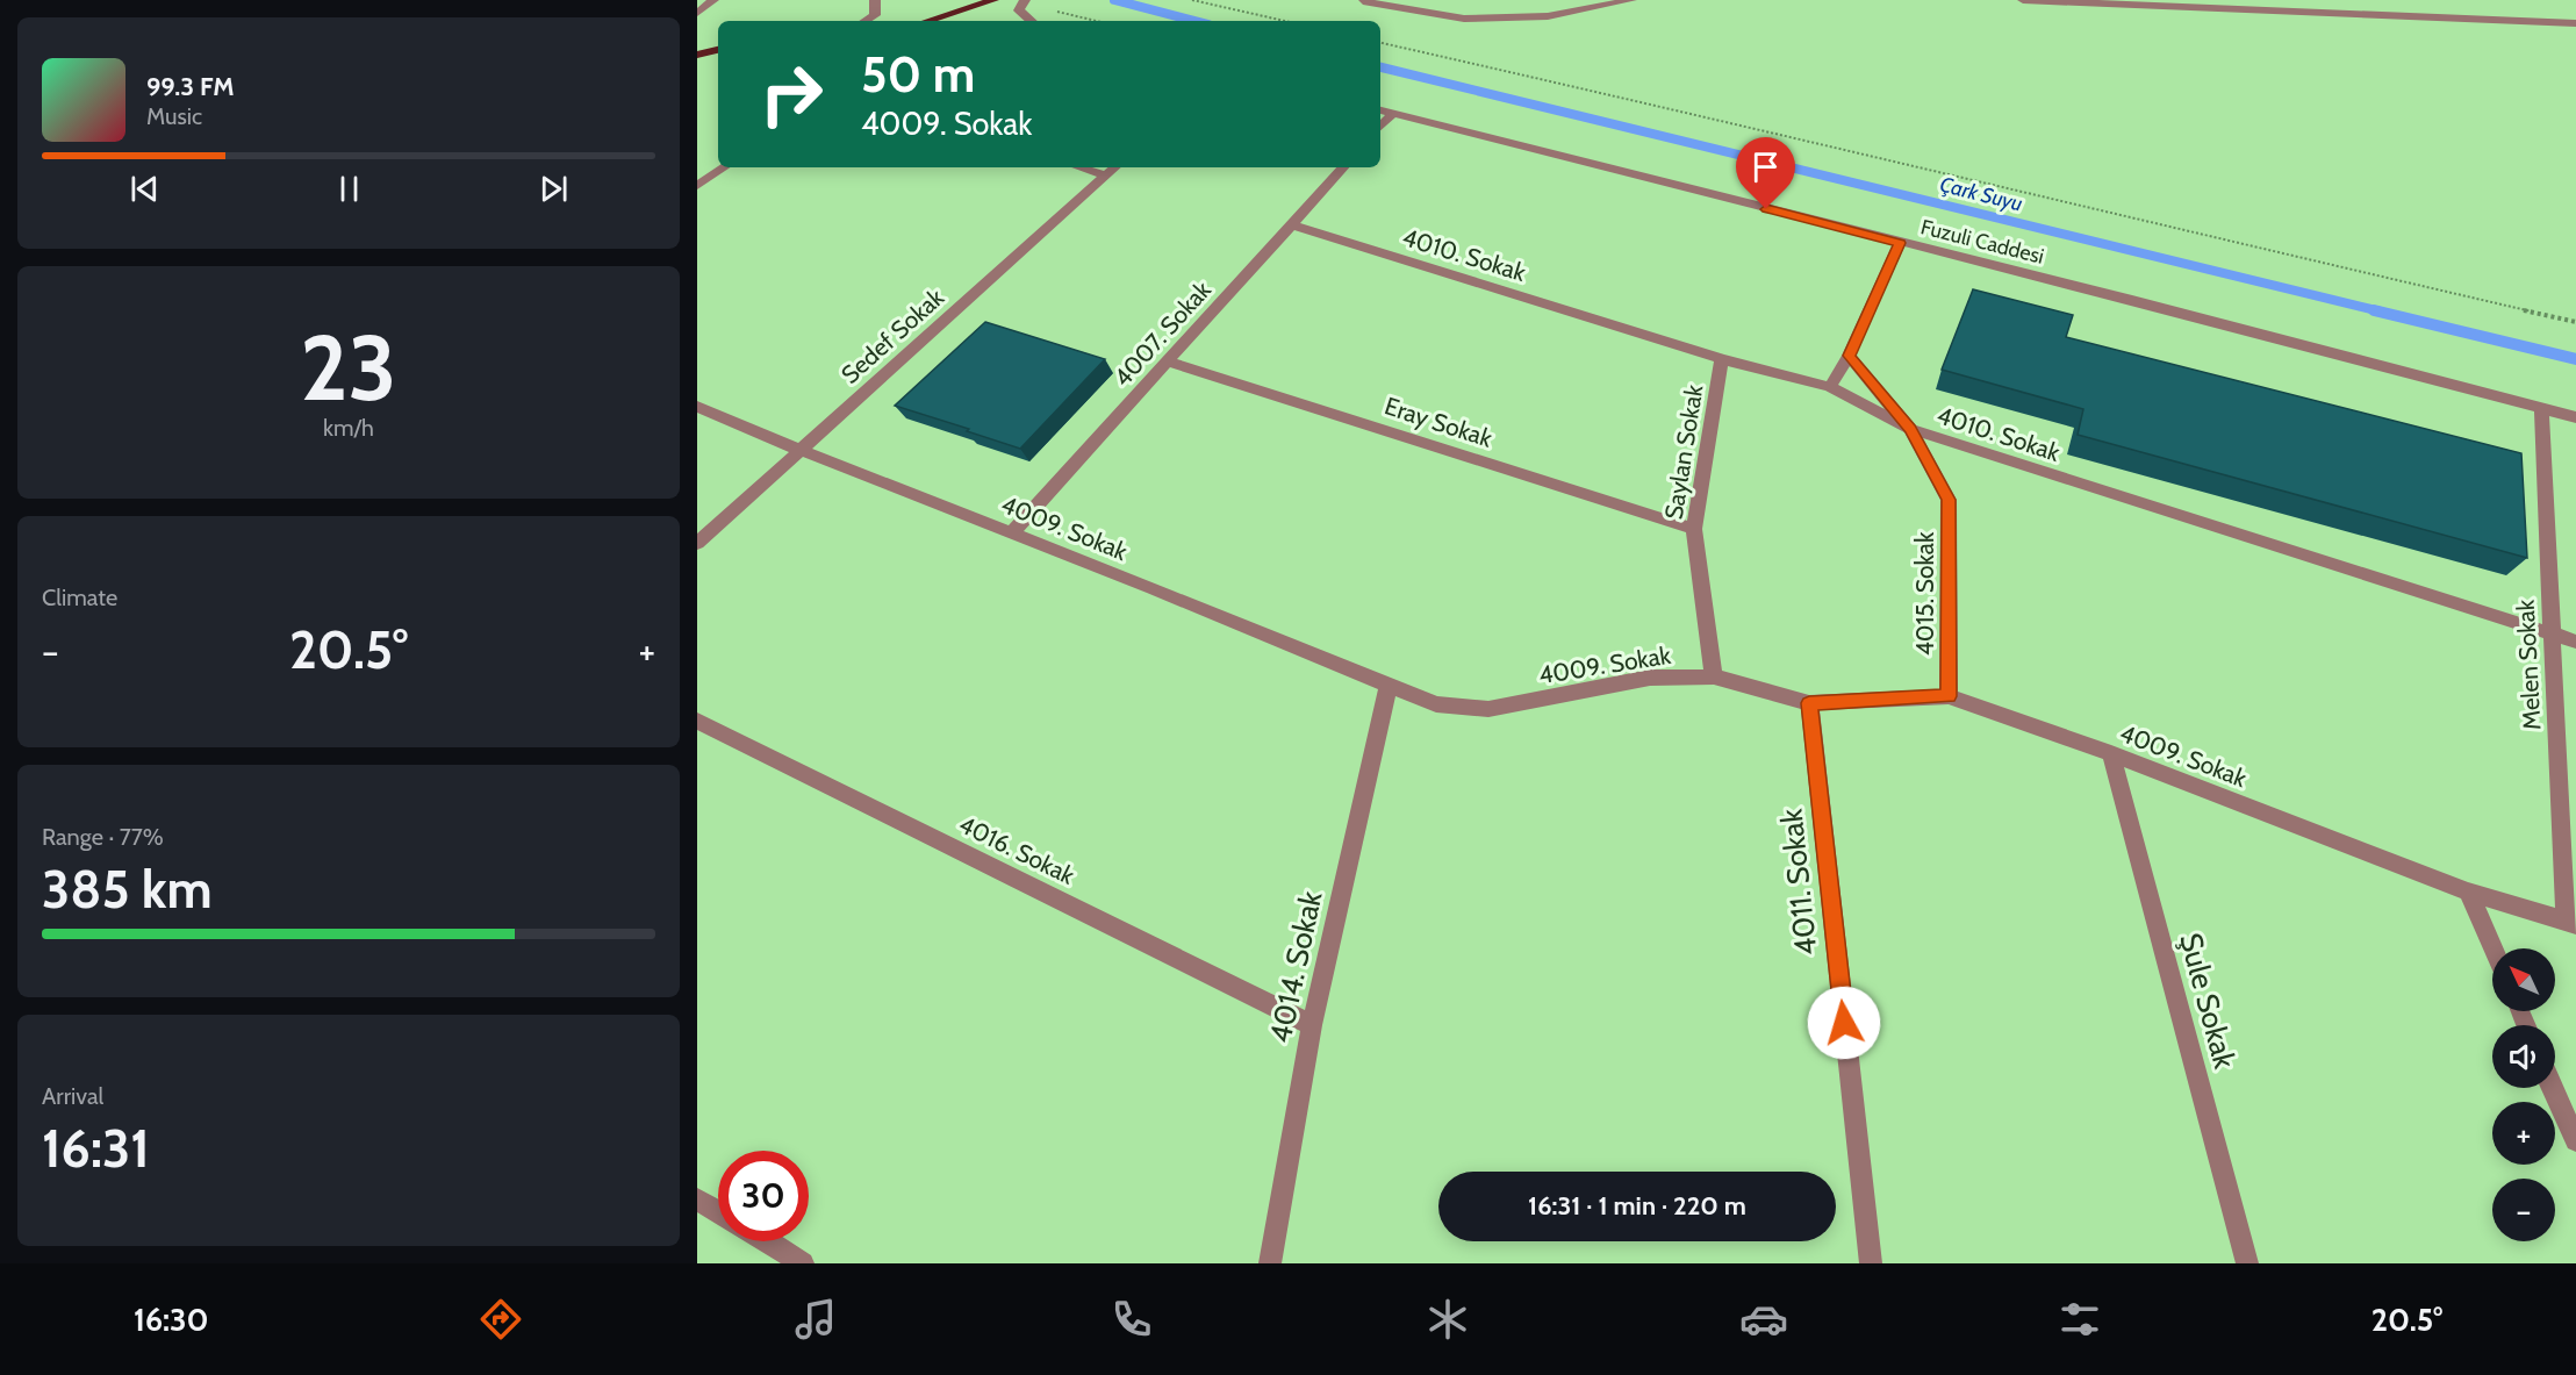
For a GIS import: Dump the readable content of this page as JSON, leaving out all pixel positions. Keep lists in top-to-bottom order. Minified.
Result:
{"streets":{"street":["Fuzuli Caddesi","4010. Sokak","4007. Sokak","Sedef Sokak","Eray Sokak","Saylan Sokak","4009. Sokak","4015. Sokak","Melen Sokak","4016. Sokak","4011. Sokak","4014. Sokak","Şule Sokak"]},"crossings":[["Fuzuli Caddesi","Melen Sokak"],["4010. Sokak","4007. Sokak"],["4010. Sokak","Saylan Sokak"],["4010. Sokak","4015. Sokak"],["4010. Sokak","Melen Sokak"],["4007. Sokak","Eray Sokak"],["4007. Sokak","4009. Sokak"],["Sedef Sokak","4009. Sokak"],["Eray Sokak","Saylan Sokak"],["Saylan Sokak","4009. Sokak"],["4009. Sokak","4015. Sokak"],["4009. Sokak","Melen Sokak"],["4009. Sokak","4011. Sokak"],["4009. Sokak","4014. Sokak"],["4009. Sokak","Şule Sokak"],["4016. Sokak","4014. Sokak"]],"water":["Çark Suyu"],"north":"top left","page":{"turn":["50 m","4009. Sokak"],"song":["99.3 FM","Music"],"tile":[["23","km/h"],"Climate",["Range · 77%","385 km"],["Arrival","16:31"]],"heat":["−","20.5°","+"],"map_buttons":["+","−"],"limit":"30","trip":"16:31 · 1 min · 220 m","tabs":["16:30","20.5°"]}}
